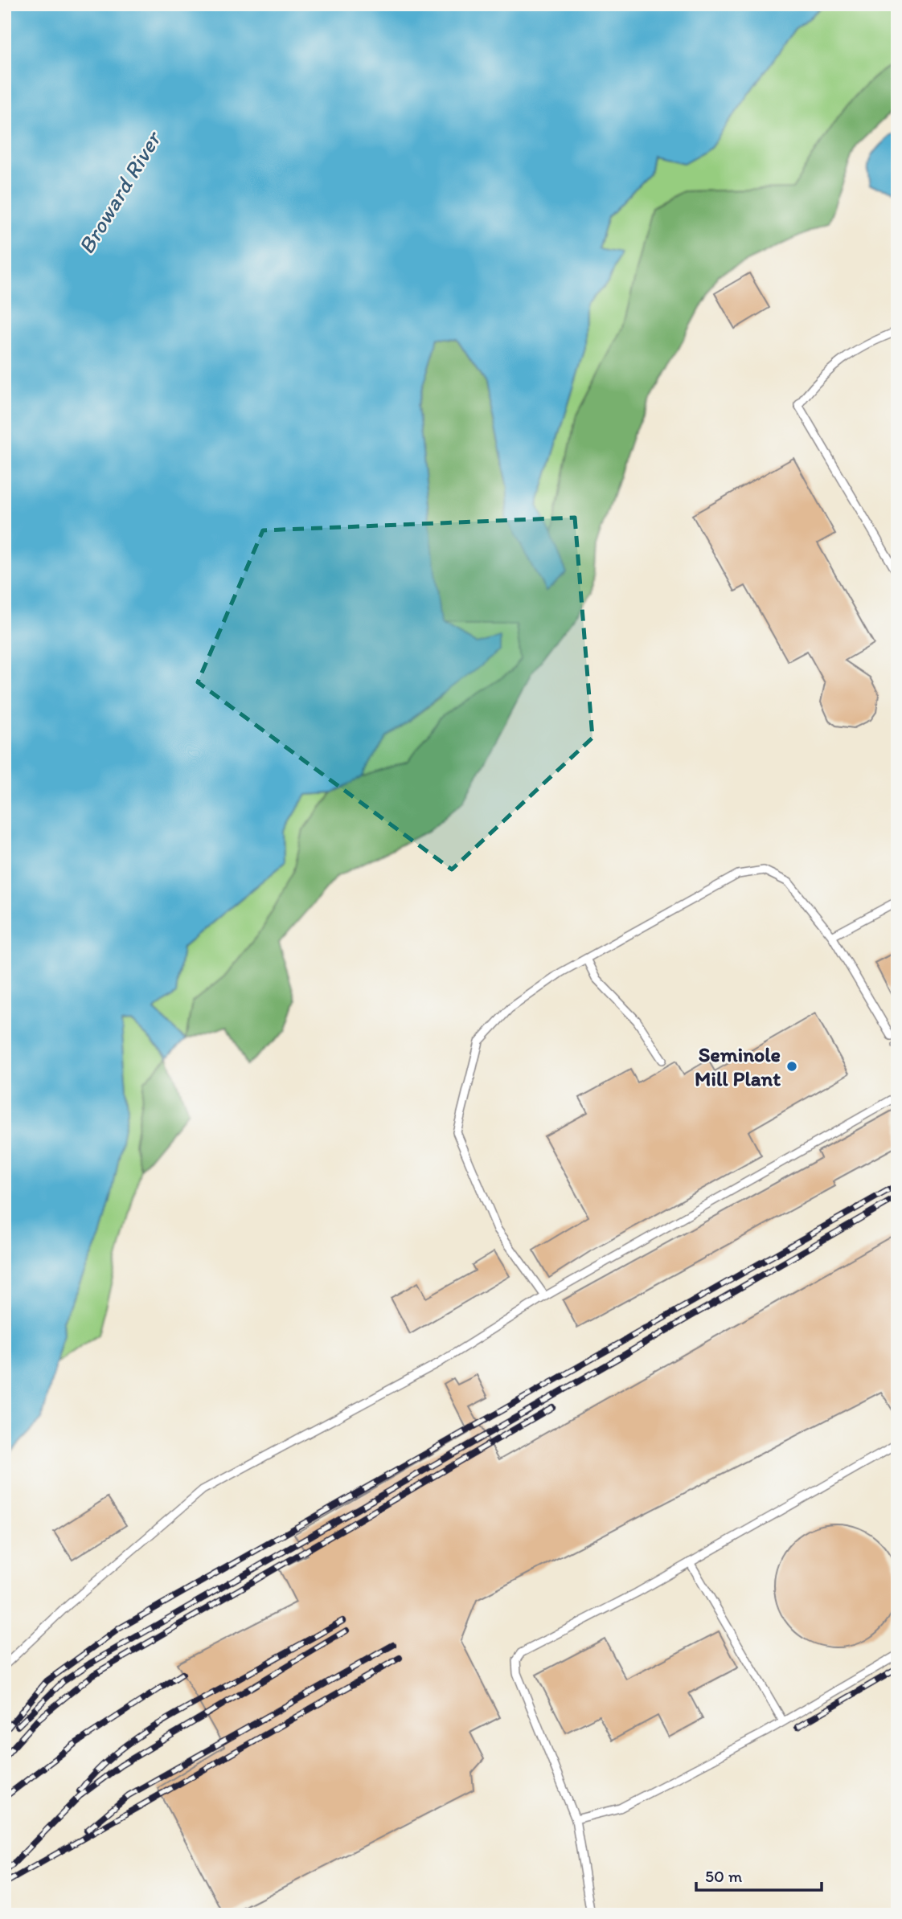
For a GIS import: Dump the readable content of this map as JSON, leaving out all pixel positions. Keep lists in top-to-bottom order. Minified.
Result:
{"water":["Broward River"],"places":["Seminole Mill Plant"],"scale_bar":"50 m"}
